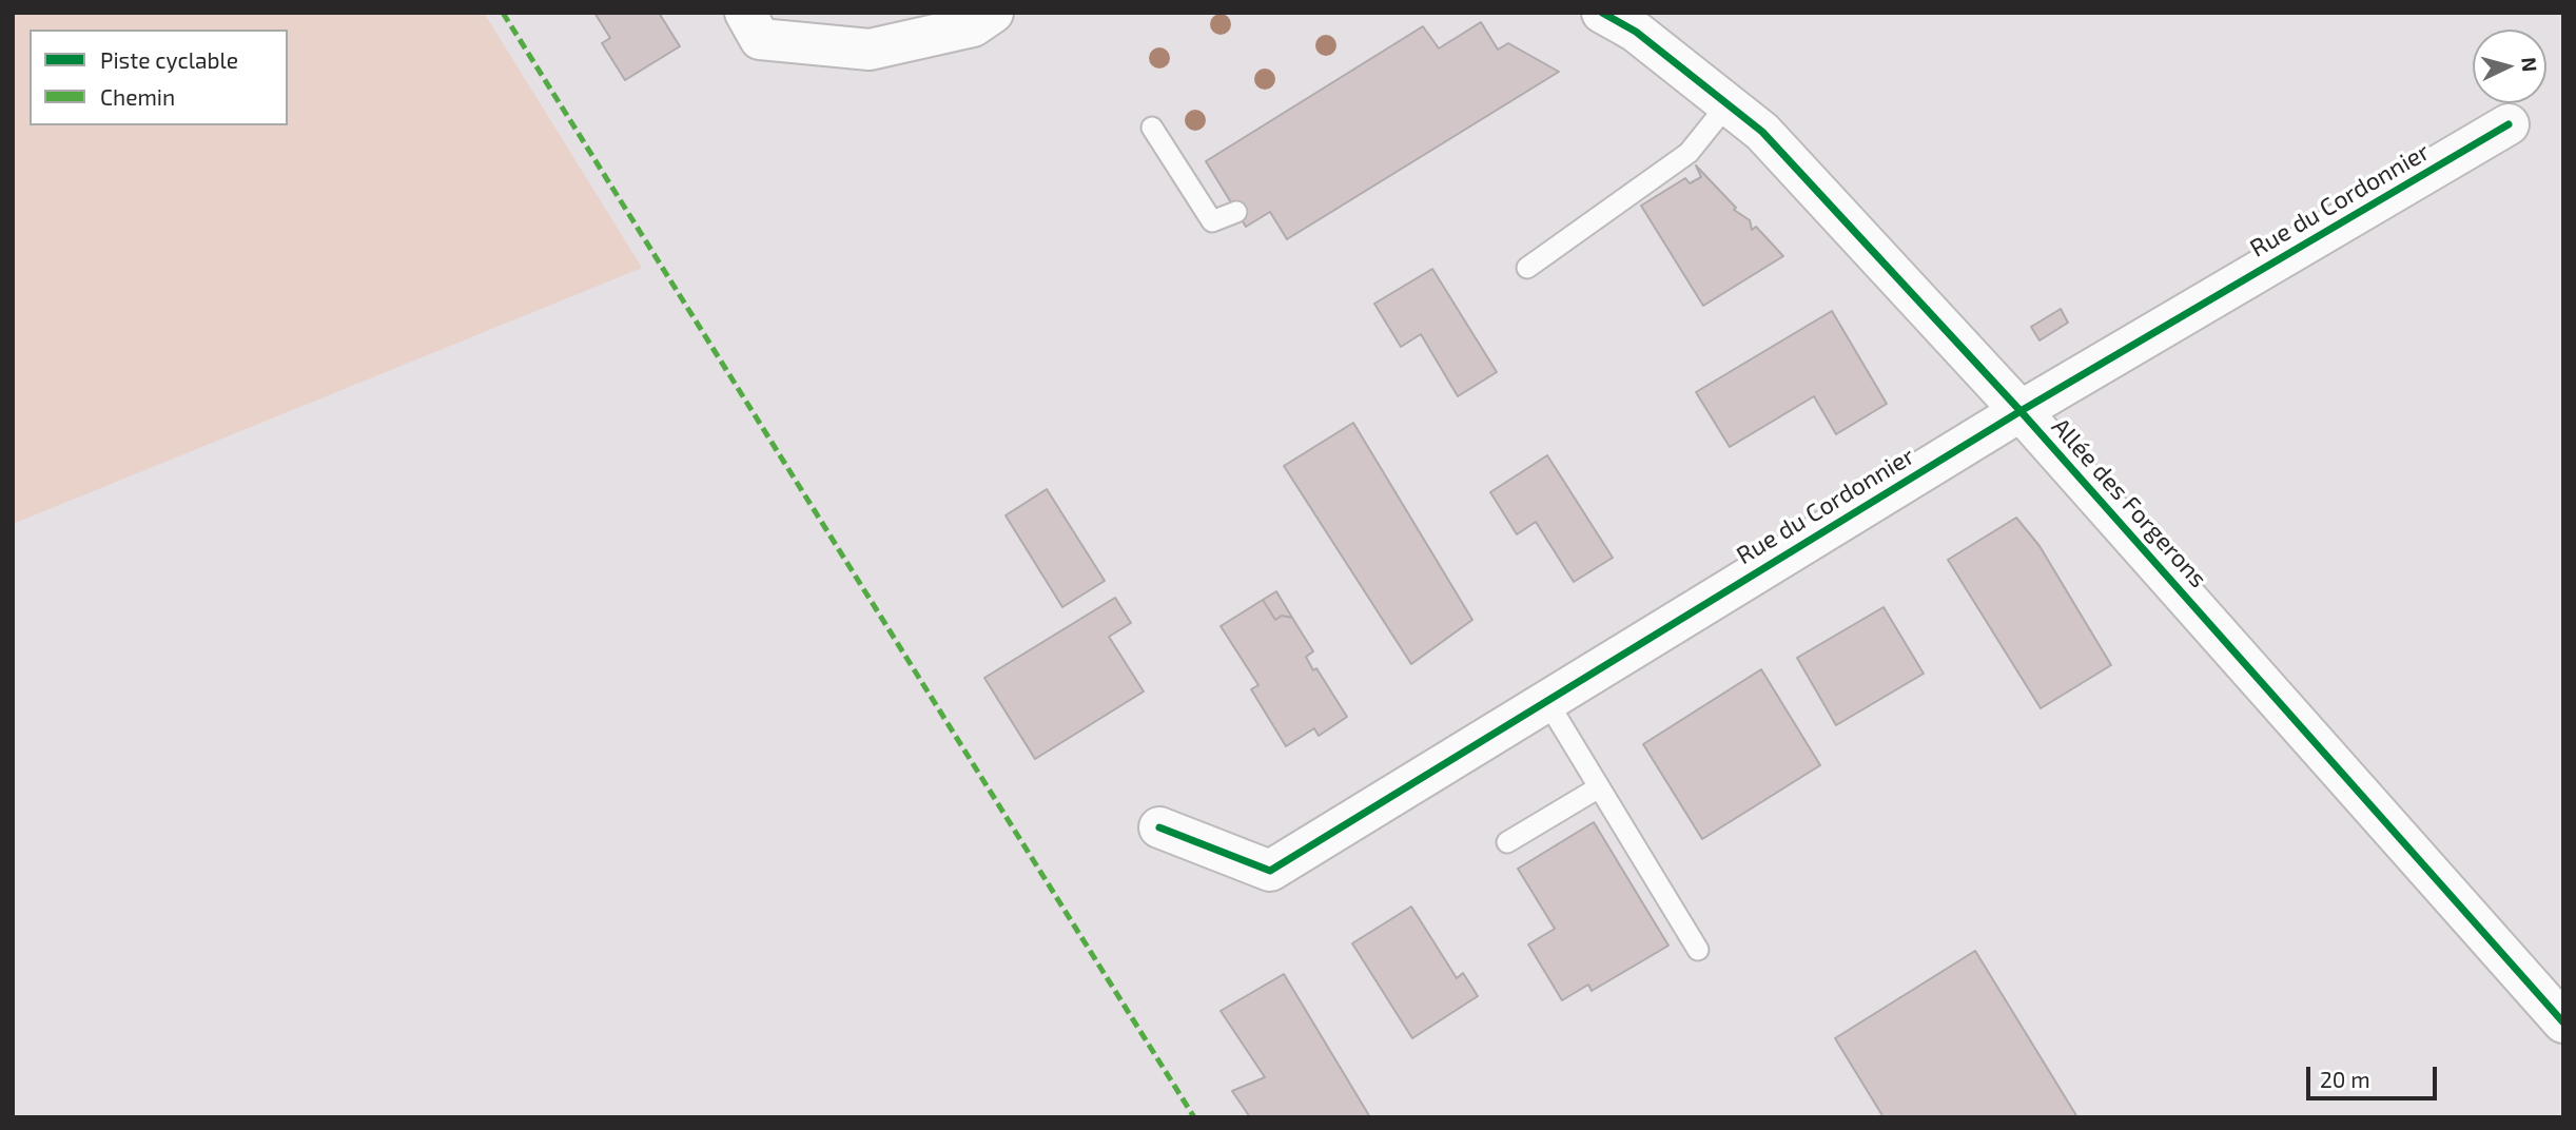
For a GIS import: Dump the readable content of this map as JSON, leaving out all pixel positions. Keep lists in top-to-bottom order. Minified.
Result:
{"streets":{"street":["Rue du Cordonnier","Allée des Forgerons"]},"crossings":[["Rue du Cordonnier","Allée des Forgerons"]],"legend":["Piste cyclable","Chemin"],"scale_bar":"20 m","north":"right"}
